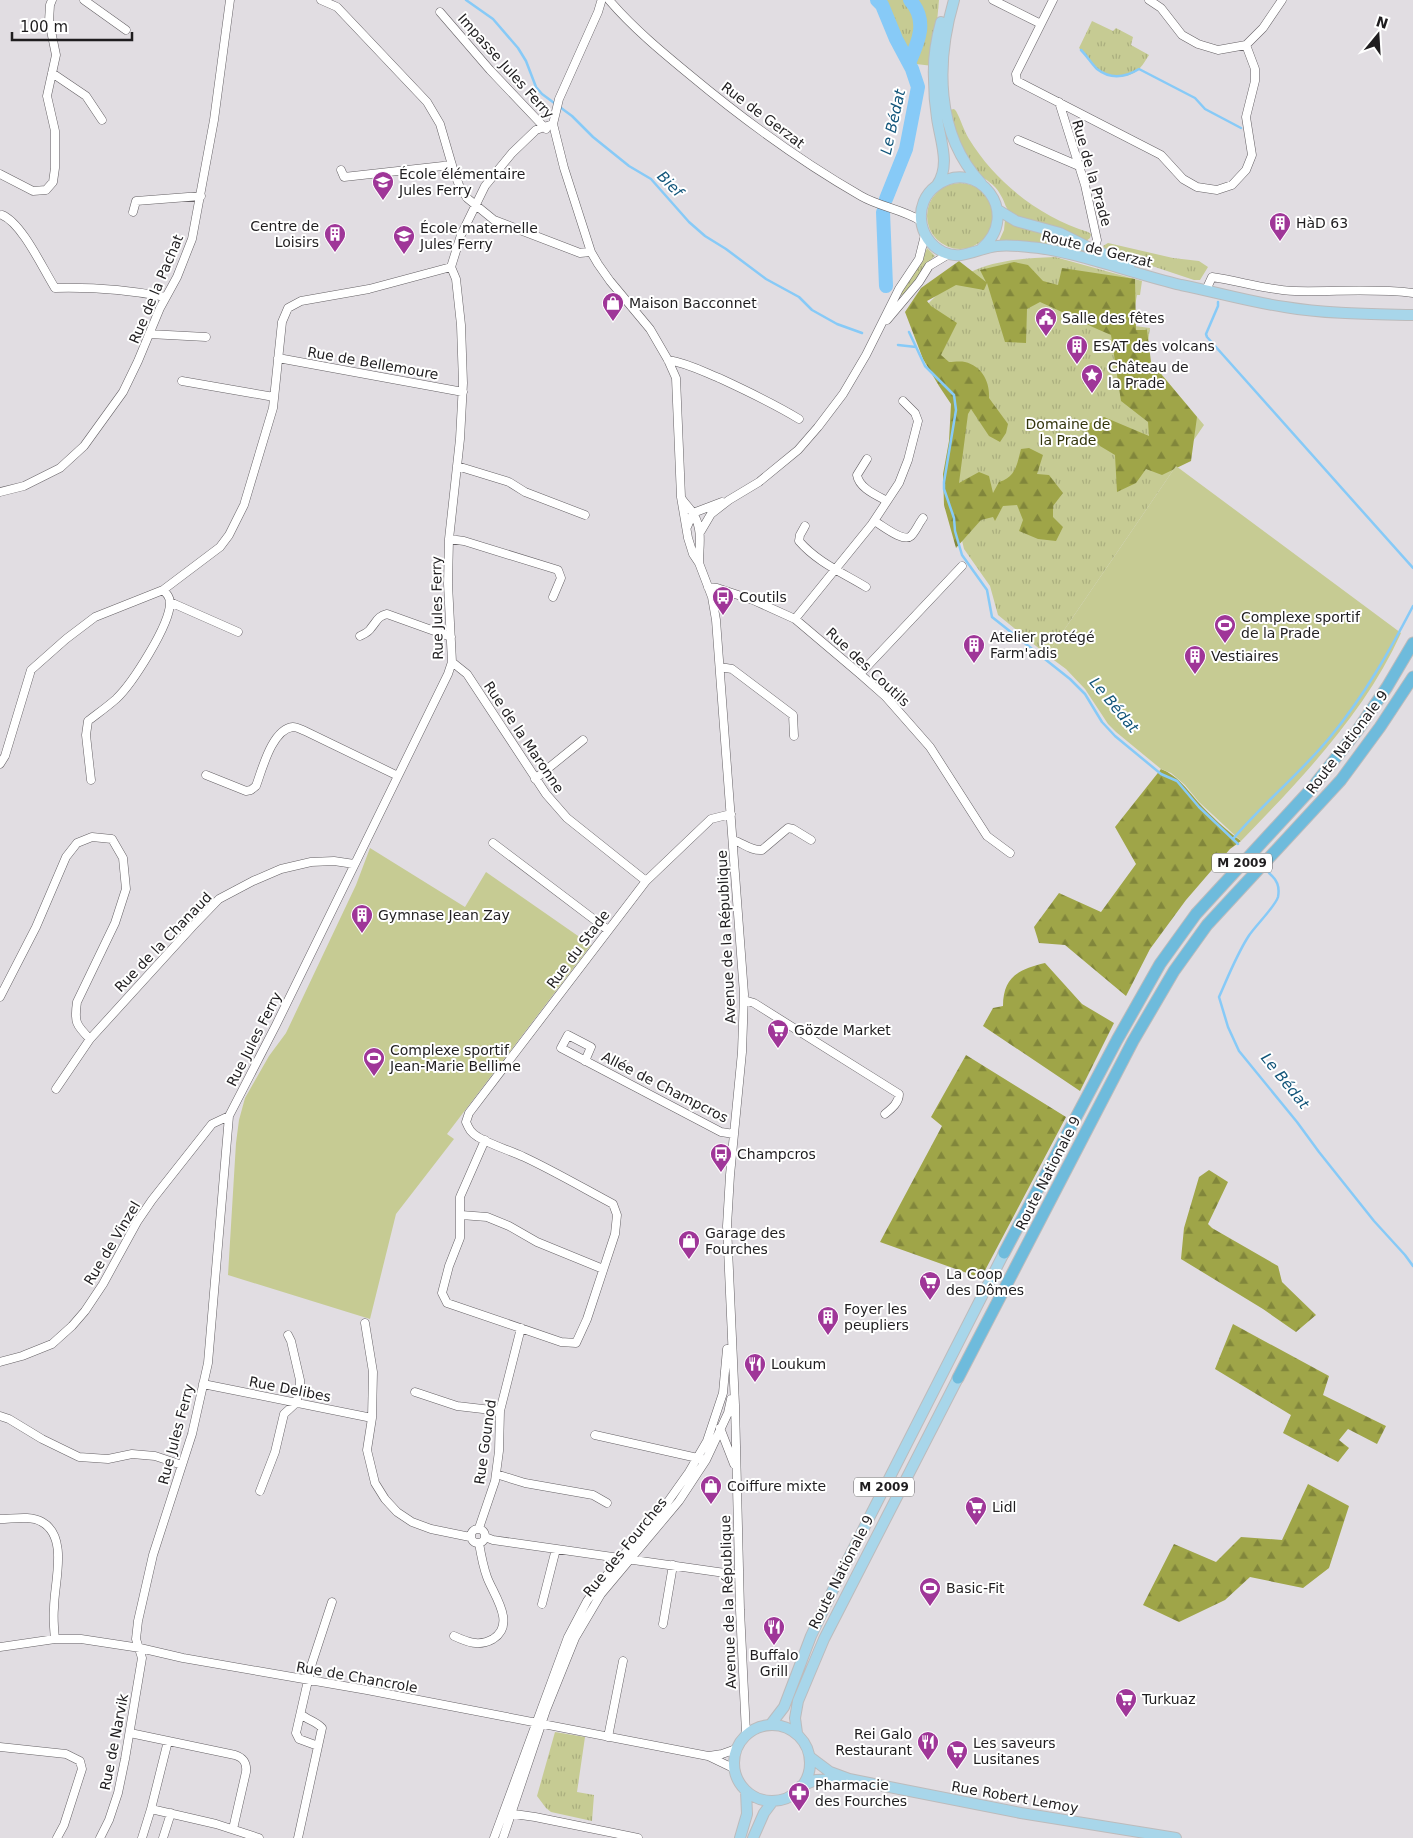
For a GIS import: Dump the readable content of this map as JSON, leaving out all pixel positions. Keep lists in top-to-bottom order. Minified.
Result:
{"streets":{"highway":["Route Nationale 9","M 2009"],"main road":["Route de Gerzat","Rue Robert Lemoy"],"street":["Impasse Jules Ferry","Rue de Gerzat","Rue de la Prade","Rue de la Pachat","Rue de Bellemoure","Rue Jules Ferry","Rue des Coutils","Rue de la Maronne","Avenue de la République","Rue de la Chanaud","Rue du Stade","Allée de Champcros","Rue de Vinzel","Rue Delibes","Rue Gounod","Rue des Fourches","Rue de Chancrole","Rue de Narvik"]},"crossings":[["Impasse Jules Ferry","Avenue de la République"],["Rue de Gerzat","Route de Gerzat"],["Rue de Gerzat","Avenue de la République"],["Rue de la Prade","Route de Gerzat"],["Rue de Bellemoure","Rue Jules Ferry"],["Rue Jules Ferry","Rue de la Maronne"],["Rue Jules Ferry","Rue de la Chanaud"],["Rue Jules Ferry","Rue de Vinzel"],["Rue Jules Ferry","Rue Delibes"],["Rue Jules Ferry","Rue de Chancrole"],["Rue Jules Ferry","Rue de Narvik"],["Rue des Coutils","Avenue de la République"],["Rue de la Maronne","Rue du Stade"],["Route Nationale 9","M 2009"],["Route Nationale 9","Avenue de la République"],["Route Nationale 9","Rue de Chancrole"],["Route Nationale 9","Rue Robert Lemoy"],["M 2009","Avenue de la République"],["M 2009","Rue de Chancrole"],["M 2009","Rue Robert Lemoy"],["Avenue de la République","Rue du Stade"],["Avenue de la République","Allée de Champcros"],["Avenue de la République","Rue des Fourches"],["Avenue de la République","Rue de Chancrole"],["Avenue de la République","Rue Robert Lemoy"],["Rue des Fourches","Rue de Chancrole"],["Rue de Chancrole","Rue de Narvik"],["Rue de Chancrole","Rue Robert Lemoy"]],"water":["Le Bédat","Bief"],"parks":["Domaine de la Prade"],"places":{"school or university":["École élémentaire Jules Ferry","École maternelle Jules Ferry"],"building":["HàD 63","Centre de Loisirs","ESAT des volcans","Atelier protégé Farm'adis","Vestiaires","Gymnase Jean Zay","Foyer les peupliers"],"shop":["Maison Bacconnet","Garage des Fourches","Coiffure mixte"],"public building":["Salle des fêtes"],"place":["Château de la Prade"],"bus stop":["Coutils","Champcros"],"sports":["Complexe sportif de la Prade","Complexe sportif Jean-Marie Bellime","Basic-Fit"],"supermarket":["Gözde Market","La Coop des Dômes","Lidl","Turkuaz","Les saveurs Lusitanes"],"restaurant":["Loukum","Buffalo Grill","Rei Galo Restaurant"],"pharmacy":["Pharmacie des Fourches"]},"scale_bar":"100 m","north":"top"}
